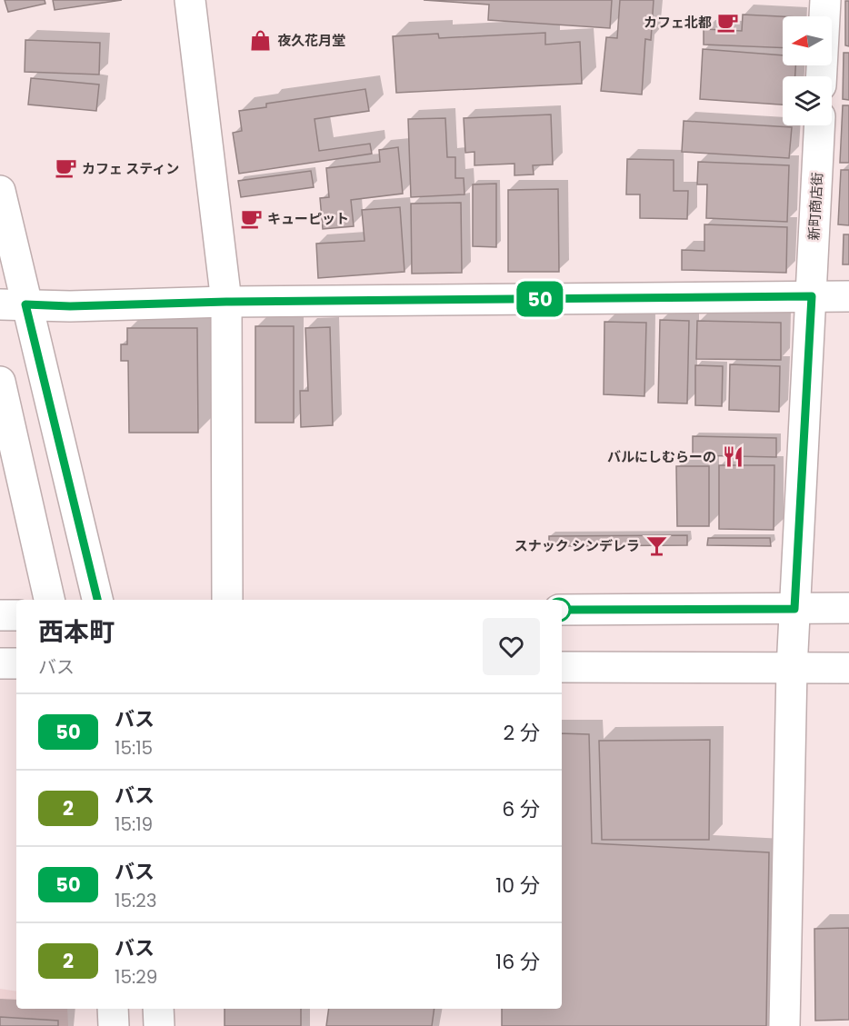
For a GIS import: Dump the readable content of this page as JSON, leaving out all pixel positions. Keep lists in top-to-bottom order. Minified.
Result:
{"streets":{"street":["新町商店街"]},"places":{"cafe":["カフェ北都","カフェ スティン","キューピット"],"shop":["夜久花月堂"],"restaurant":["バルにしむらーの"],"bar":["スナック シンデレラ"]},"lines":["bus line 50"],"north":"left","page":{"on_map":"50","heading":["西本町","バス"],"list":[{"mark":"50","name":"バス","note":"15:15","value":"2 分"},{"mark":"2","name":"バス","note":"15:19","value":"6 分"},{"mark":"50","name":"バス","note":"15:23","value":"10 分"},{"mark":"2","name":"バス","note":"15:29","value":"16 分"}]}}
